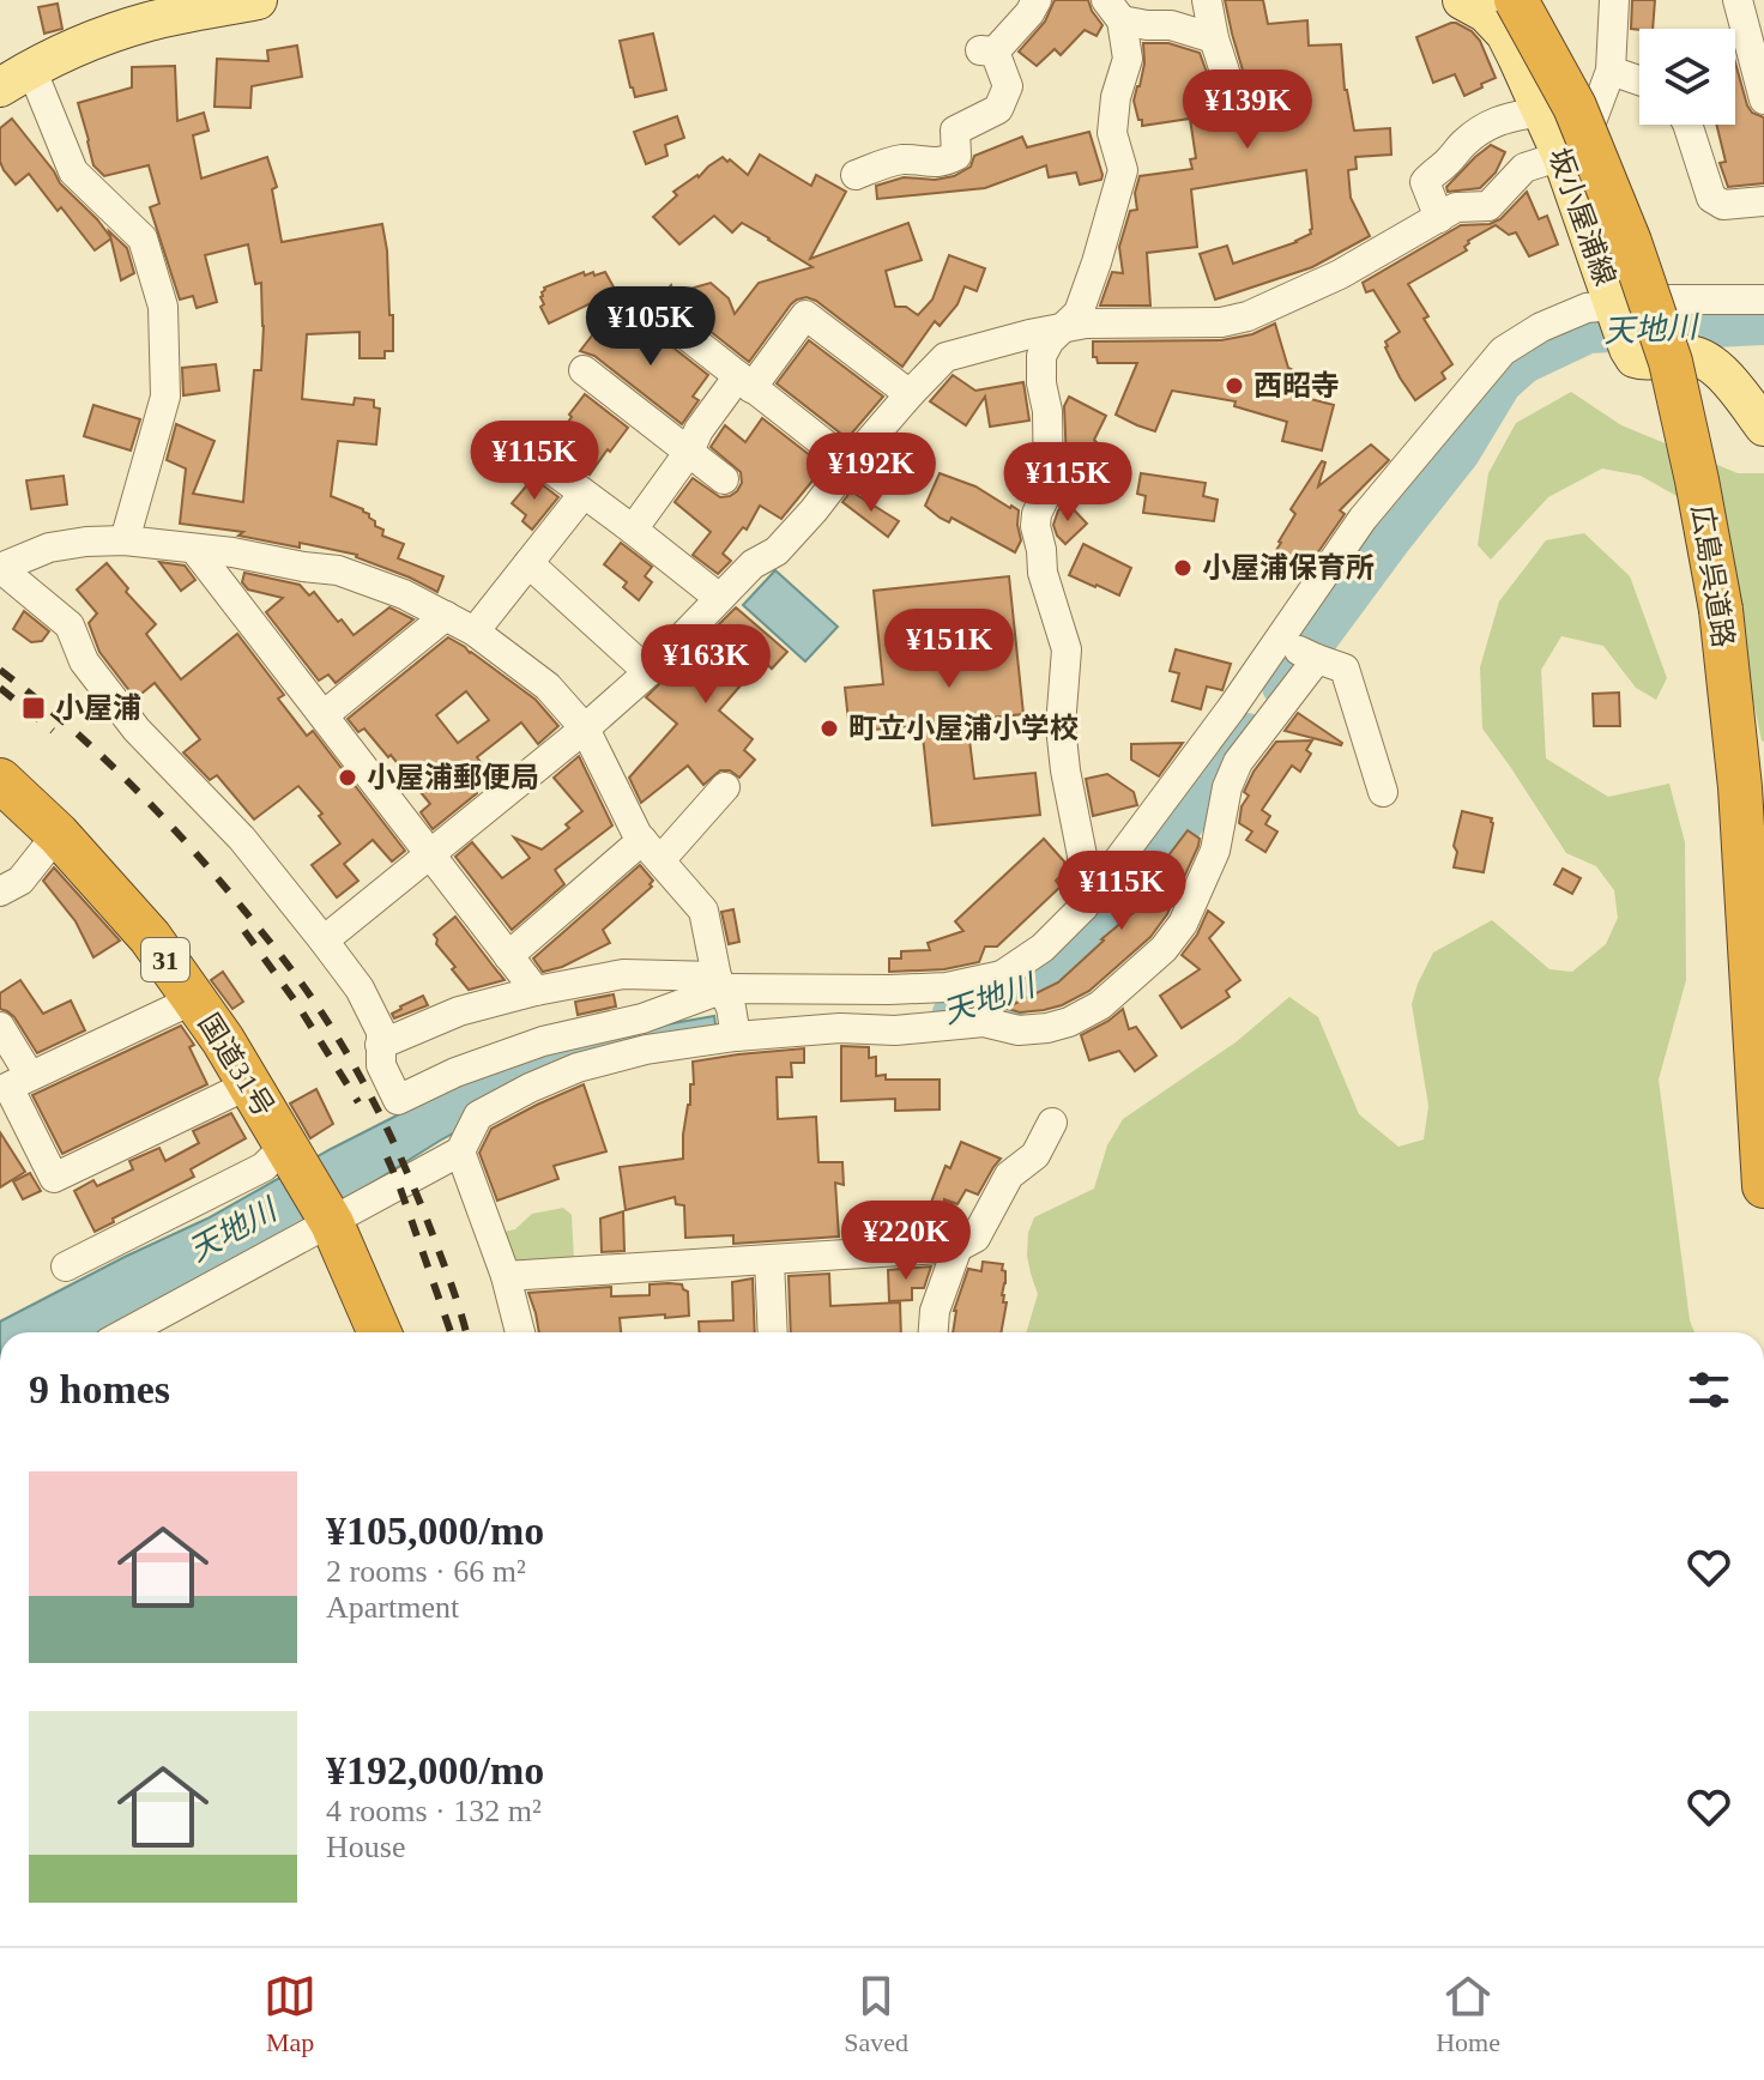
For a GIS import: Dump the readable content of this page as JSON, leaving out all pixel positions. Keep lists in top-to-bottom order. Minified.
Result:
{"streets":{"highway":["広島呉道路","31","国道31号"],"main road":["坂小屋浦線"]},"water":["天地川"],"places":{"other":["西昭寺","小屋浦保育所","町立小屋浦小学校","小屋浦郵便局"],"transit":["小屋浦"]},"page":{"price":["¥139K","¥105K","¥115K","¥192K","¥115K","¥151K","¥163K","¥115K","¥220K"],"heading":"9 homes","list":[{"name":"¥105,000/mo","note":"2 rooms · 66 m² · Apartment"},{"name":"¥192,000/mo","note":"4 rooms · 132 m² · House"}],"tabs":["Map","Saved","Home"]}}
